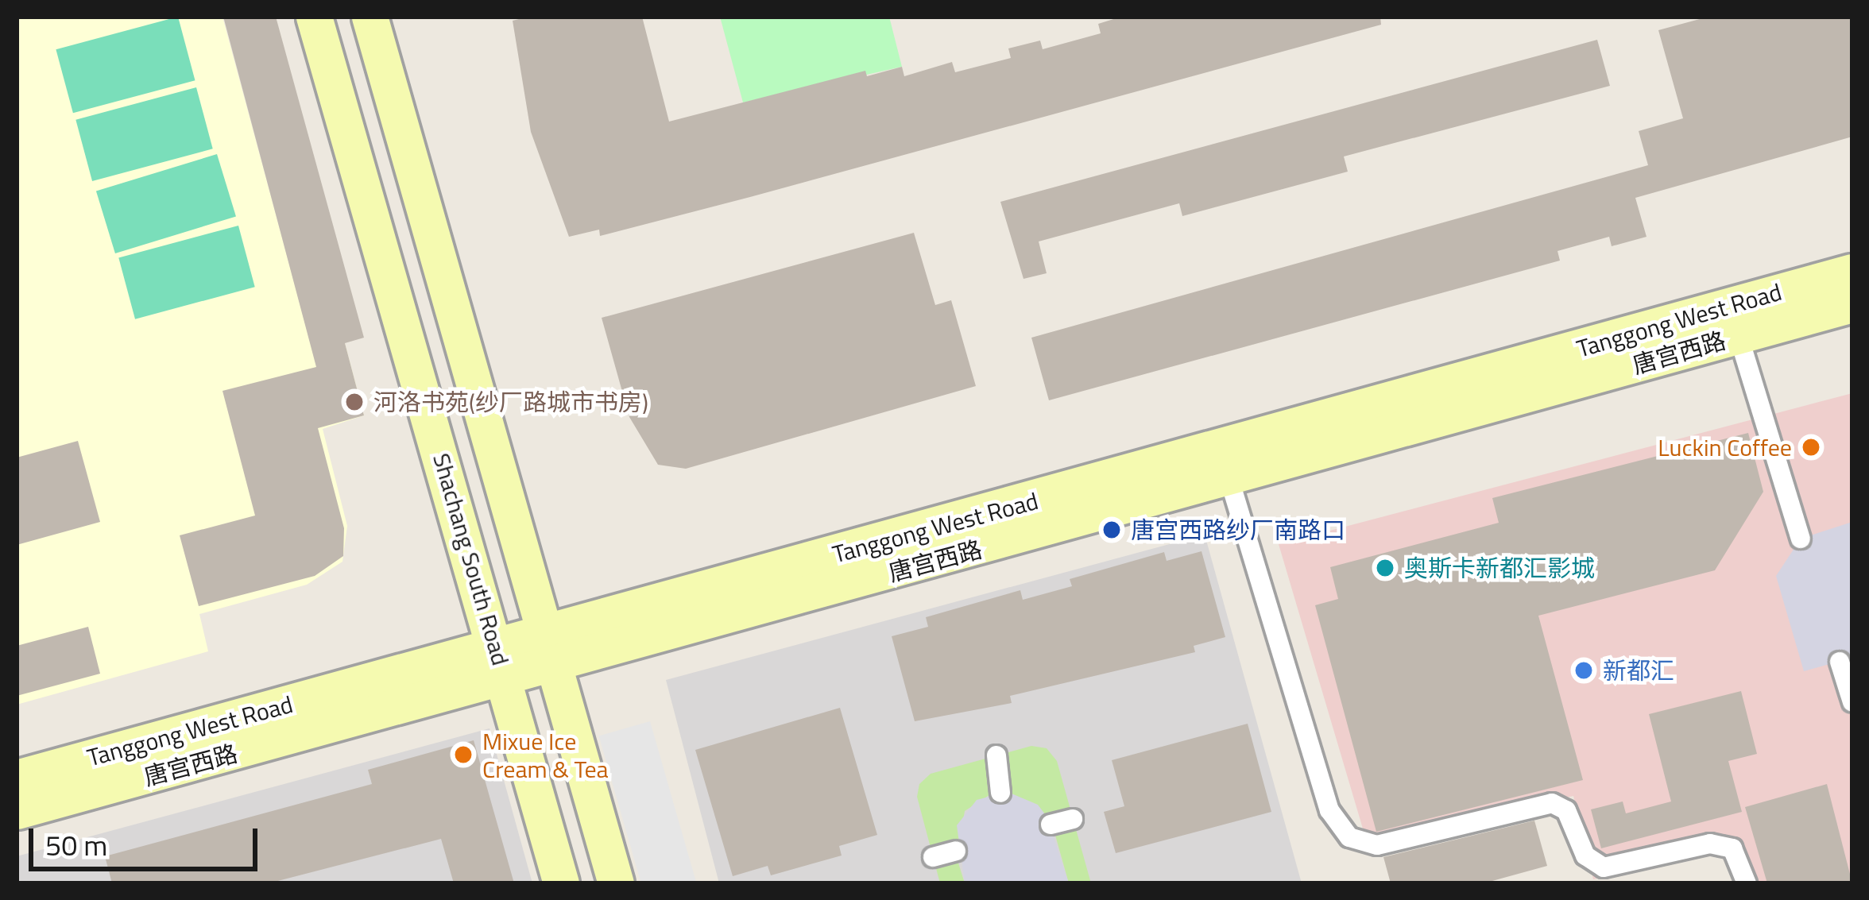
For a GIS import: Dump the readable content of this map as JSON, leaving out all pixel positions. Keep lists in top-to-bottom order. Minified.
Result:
{"streets":{"main road":["Tanggong West Road","唐宫西路","Shachang South Road"]},"crossings":[["Tanggong West Road","唐宫西路"],["Tanggong West Road","Shachang South Road"],["唐宫西路","Shachang South Road"]],"places":["河洛书苑(纱厂路城市书房)","Luckin Coffee","唐宫西路纱厂南路口","奥斯卡新都汇影城","新都汇","Mixue Ice Cream & Tea"],"scale_bar":"50 m"}
